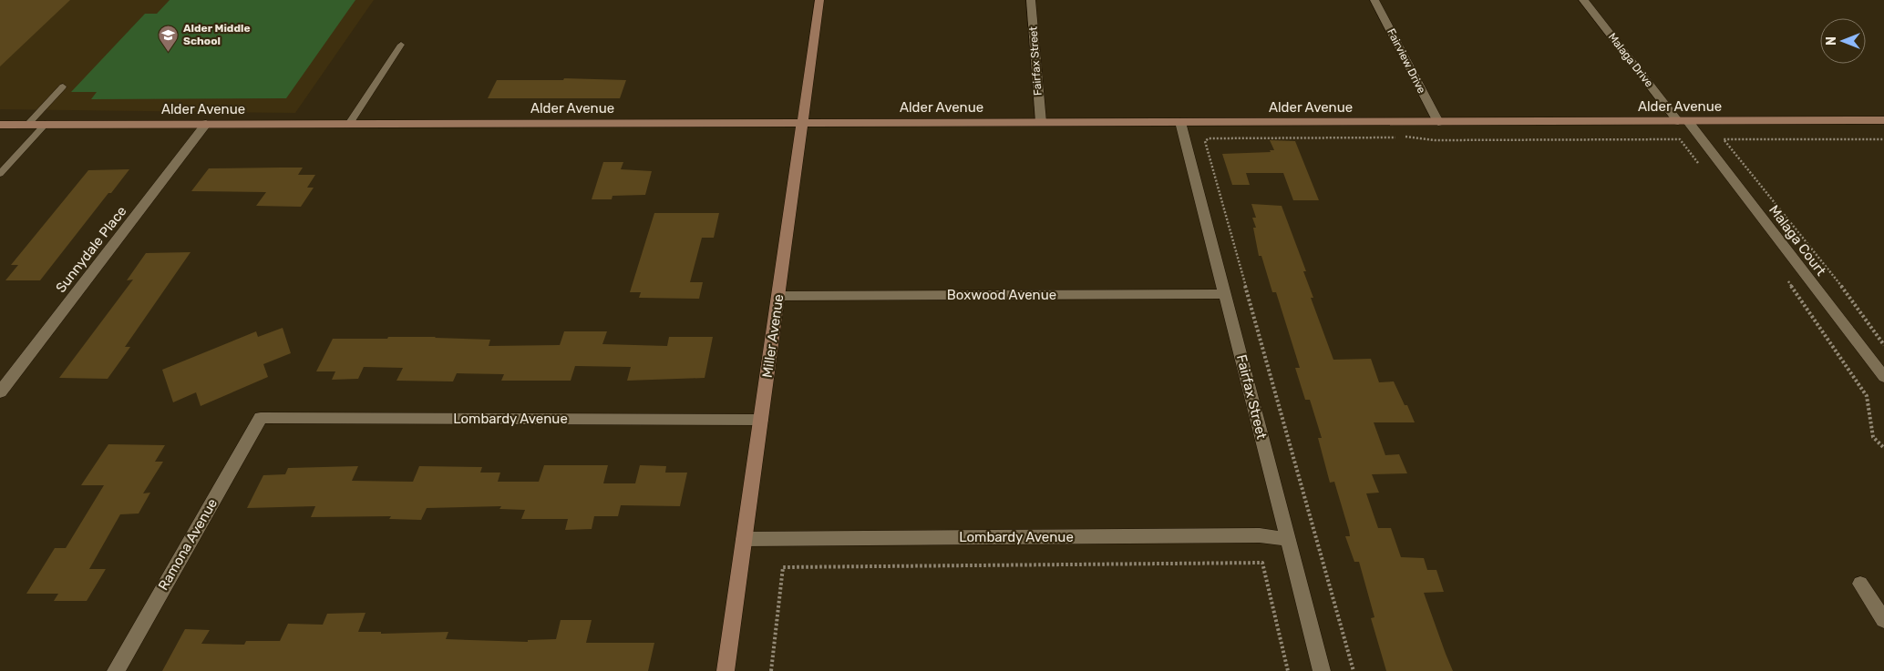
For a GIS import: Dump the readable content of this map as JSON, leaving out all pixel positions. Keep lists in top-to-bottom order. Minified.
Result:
{"streets":{"main road":["Alder Avenue","Miller Avenue"],"street":["Malaga Drive","Fairfax Street","Fairview Drive","Malaga Court","Sunnydale Place","Boxwood Avenue","Lombardy Avenue","Ramona Avenue"]},"crossings":[["Malaga Drive","Alder Avenue"],["Malaga Drive","Malaga Court"],["Fairfax Street","Alder Avenue"],["Fairfax Street","Boxwood Avenue"],["Fairfax Street","Lombardy Avenue"],["Fairview Drive","Alder Avenue"],["Alder Avenue","Malaga Court"],["Alder Avenue","Sunnydale Place"],["Alder Avenue","Miller Avenue"],["Boxwood Avenue","Miller Avenue"],["Miller Avenue","Lombardy Avenue"],["Lombardy Avenue","Ramona Avenue"]],"places":{"school or university":["Alder Middle School"]},"north":"left"}
